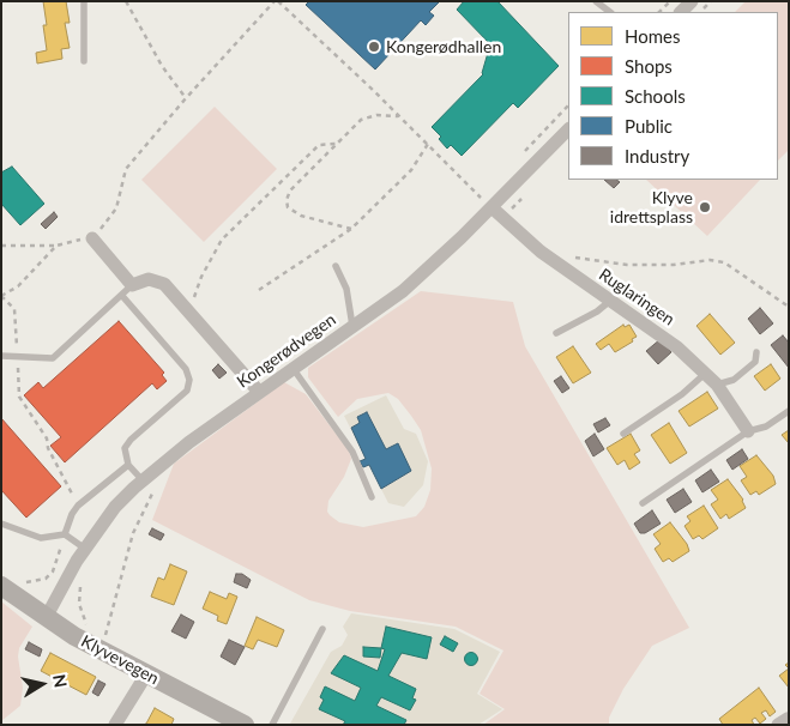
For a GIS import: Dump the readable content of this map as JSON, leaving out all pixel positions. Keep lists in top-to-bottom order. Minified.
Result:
{"streets":{"main road":["Klyvevegen"],"street":["Ruglaringen","Kongerødvegen"]},"crossings":[["Ruglaringen","Kongerødvegen"],["Kongerødvegen","Klyvevegen"]],"places":["Kongerødhallen","Klyve idrettsplass"],"legend":["Homes","Shops","Schools","Public","Industry"],"north":"right"}
